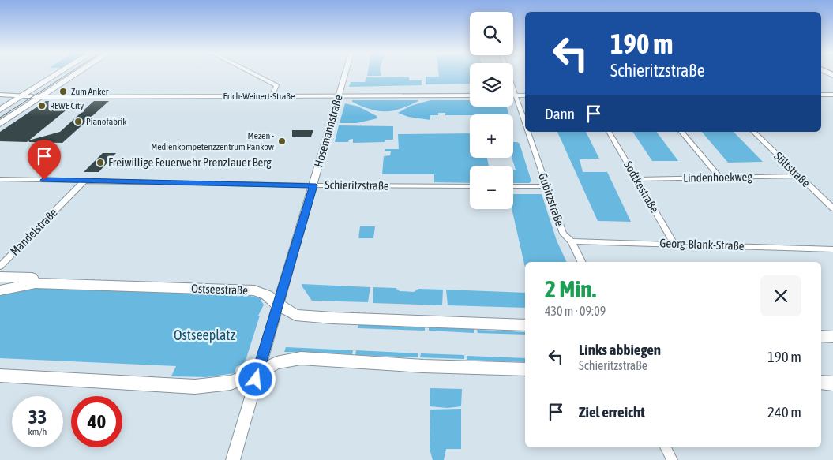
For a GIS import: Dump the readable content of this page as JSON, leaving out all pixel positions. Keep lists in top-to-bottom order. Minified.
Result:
{"streets":{"main road":["Ostseestraße"],"street":["Erich-Weinert-Straße","Hosemannstraße","Sültstraße","Lindenhoekweg","Schieritzstraße","Sodtkestraße","Gubitzstraße","Mandelstraße","Georg-Blank-Straße"]},"crossings":[["Erich-Weinert-Straße","Hosemannstraße"],["Hosemannstraße","Schieritzstraße"],["Hosemannstraße","Ostseestraße"],["Sültstraße","Lindenhoekweg"],["Lindenhoekweg","Sodtkestraße"],["Schieritzstraße","Mandelstraße"],["Sodtkestraße","Georg-Blank-Straße"],["Gubitzstraße","Georg-Blank-Straße"]],"parks":["Ostseeplatz"],"places":["Zum Anker","REWE City","Pianofabrik","Mezen - Medienkompetenzzentrum Pankow","Freiwillige Feuerwehr Prenzlauer Berg"],"page":{"map_buttons":["+","−"],"turn":["190 m","Schieritzstraße"],"then":"Dann","heading":["2 Min.","430 m · 09:09"],"list":[{"name":"Links abbiegen","note":"Schieritzstraße","value":"190 m"},{"name":"Ziel erreicht","value":"240 m"}],"speed":"33 km/h","limit":"40"}}
